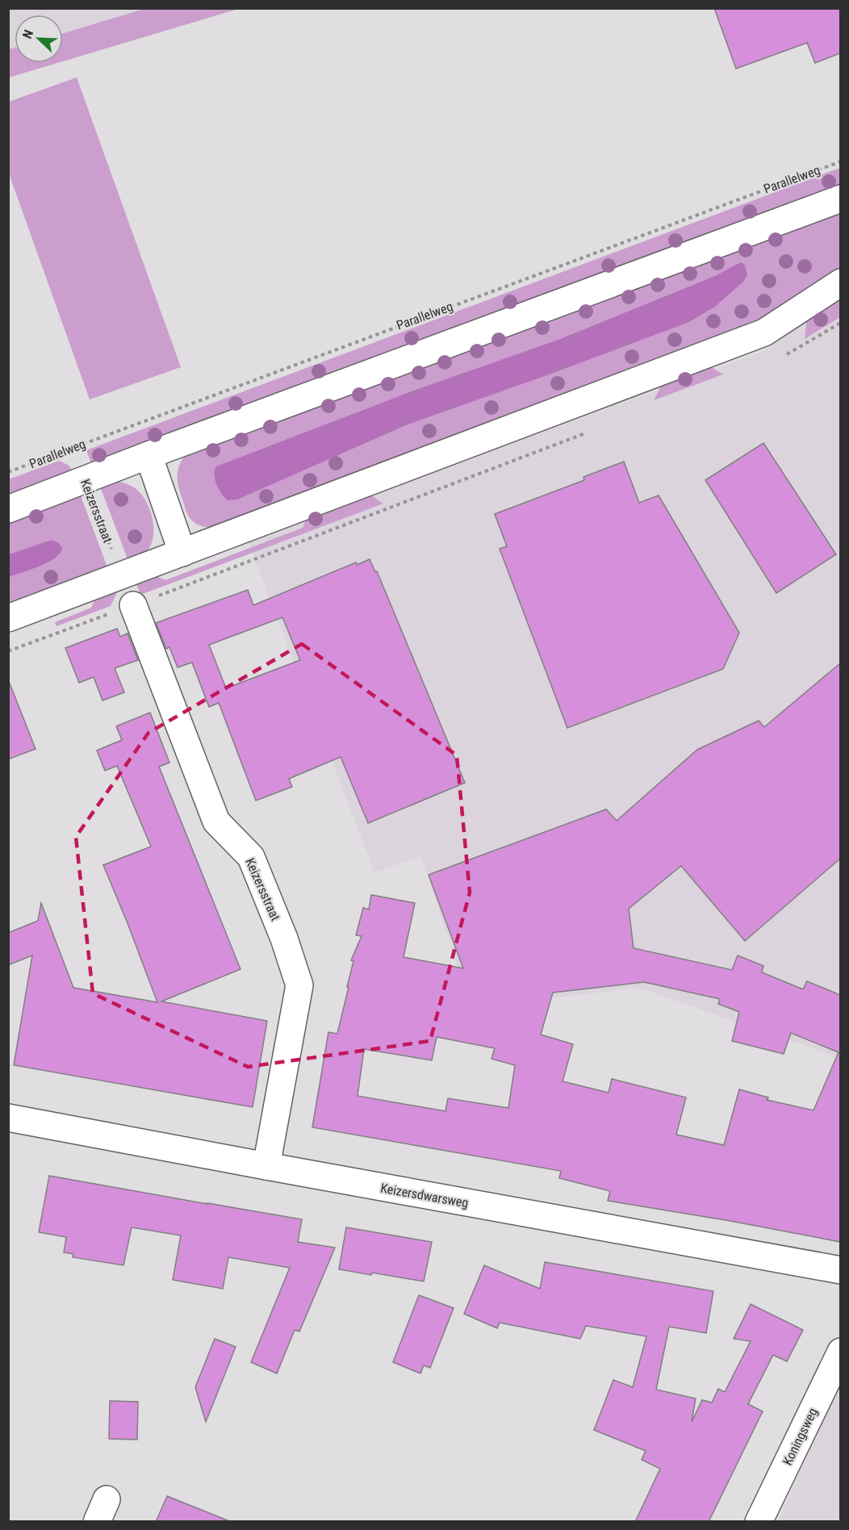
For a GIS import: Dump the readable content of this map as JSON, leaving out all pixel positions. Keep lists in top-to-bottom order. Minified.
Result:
{"streets":{"street":["Keizersstraat","Keizersdwarsweg","Koningsweg"],"path":["Parallelweg"]},"crossings":[["Parallelweg","Keizersstraat"],["Keizersstraat","Keizersdwarsweg"]],"north":"top left"}
